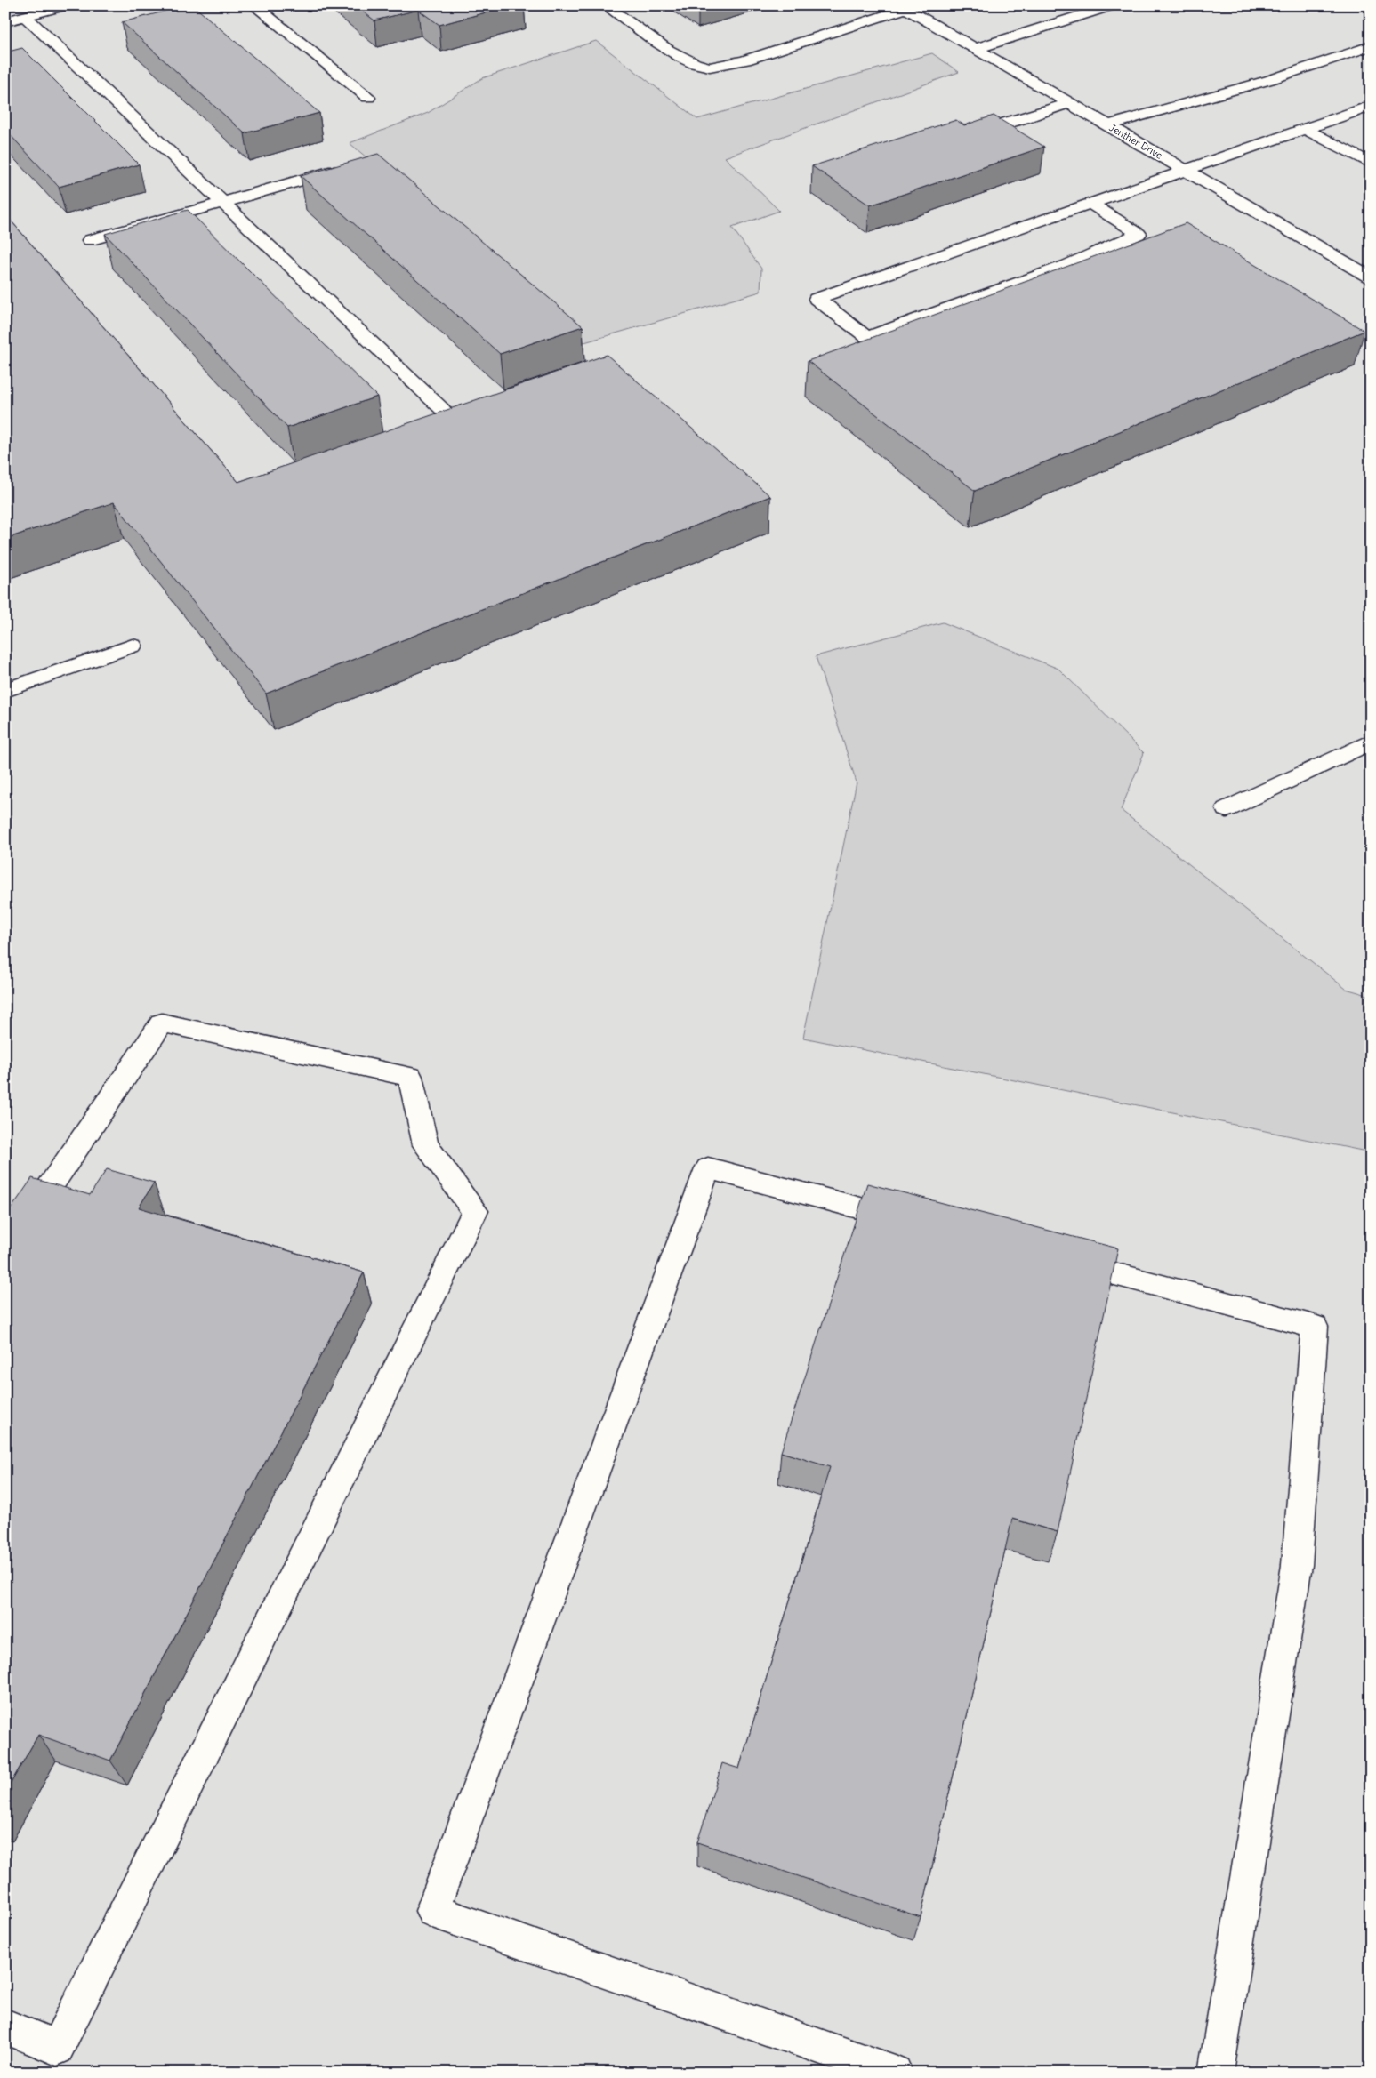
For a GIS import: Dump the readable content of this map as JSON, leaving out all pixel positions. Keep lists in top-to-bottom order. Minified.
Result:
{"streets":{"street":["Jenther Drive"]}}
